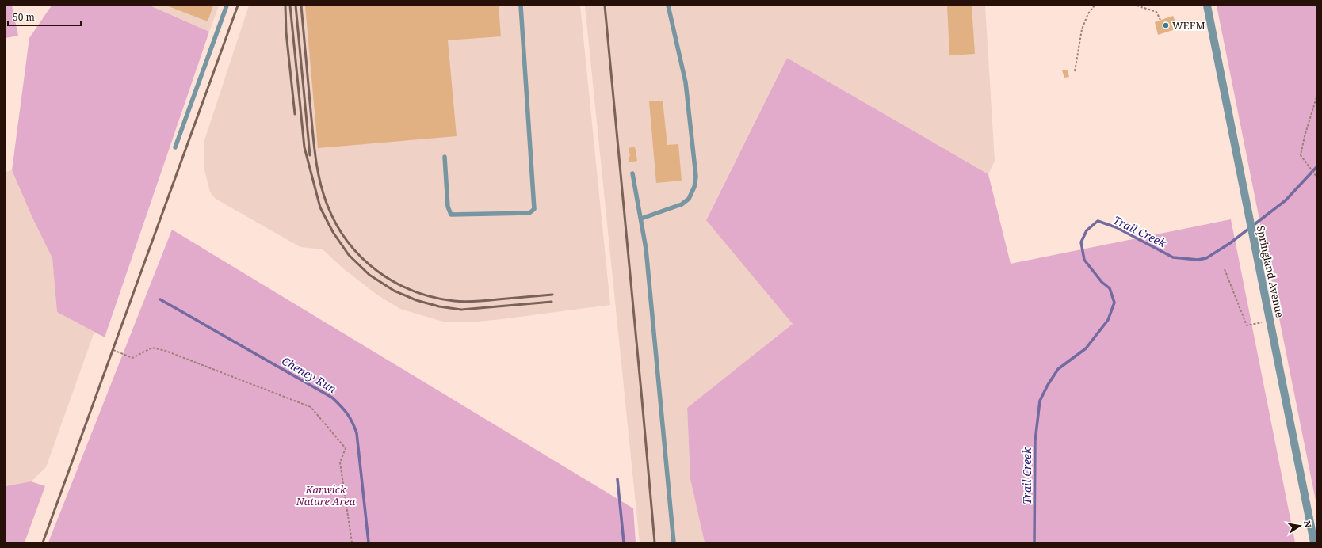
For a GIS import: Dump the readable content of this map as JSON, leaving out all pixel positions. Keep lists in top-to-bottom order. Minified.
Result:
{"streets":{"street":["Springland Avenue"]},"water":["Trail Creek","Cheney Run"],"parks":["Karwick Nature Area"],"places":["WEFM"],"scale_bar":"50 m","north":"right"}
